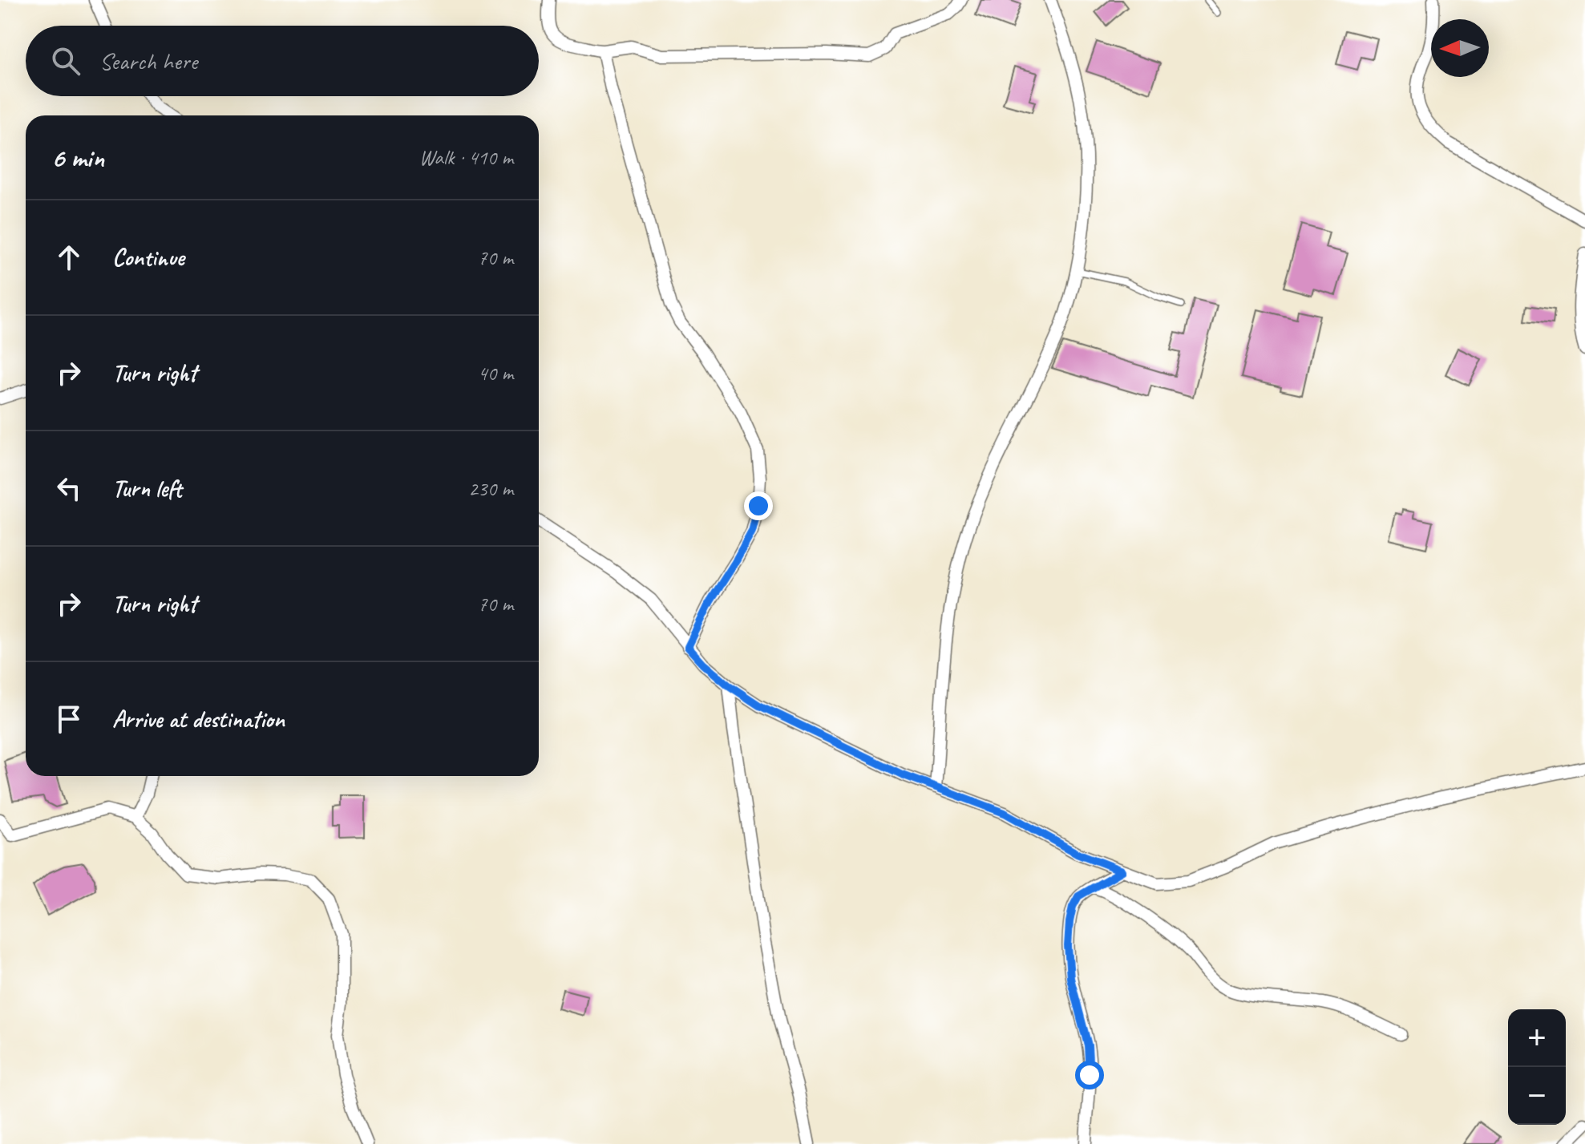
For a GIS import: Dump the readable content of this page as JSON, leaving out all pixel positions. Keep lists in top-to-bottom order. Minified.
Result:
{"north":"left","page":{"search":"Search here","heading":["6 min","Walk · 410 m"],"list":[["Continue","70 m"],["Turn right","40 m"],["Turn left","230 m"],["Turn right","70 m"],"Arrive at destination"],"map_buttons":["+","−"]}}
